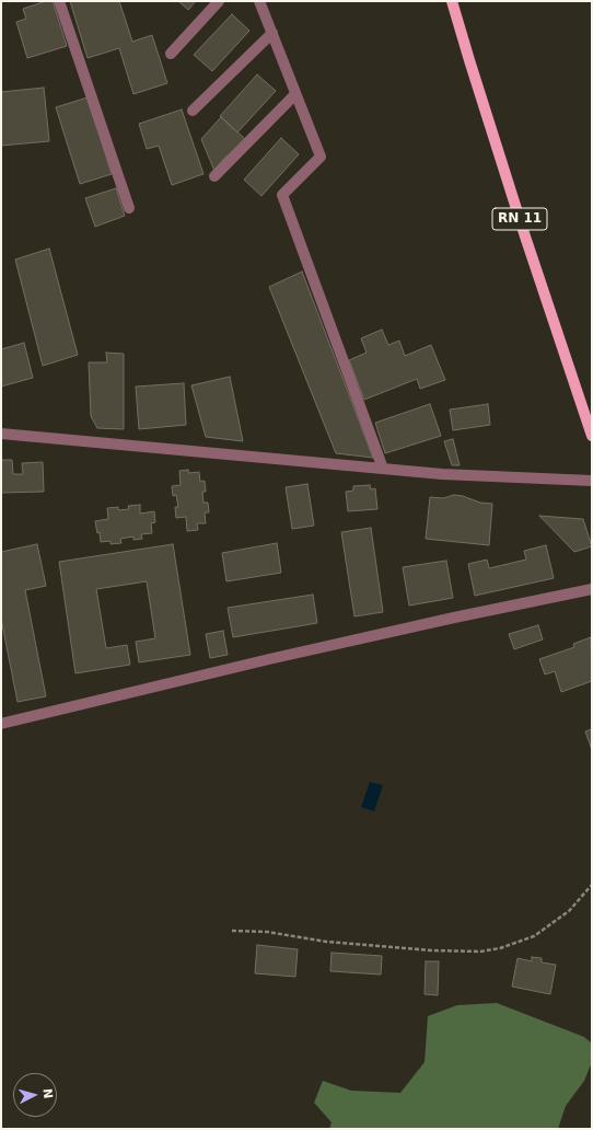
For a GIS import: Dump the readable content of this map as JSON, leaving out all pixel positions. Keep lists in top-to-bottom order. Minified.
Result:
{"streets":{"main road":["RN 11"]},"north":"right"}
